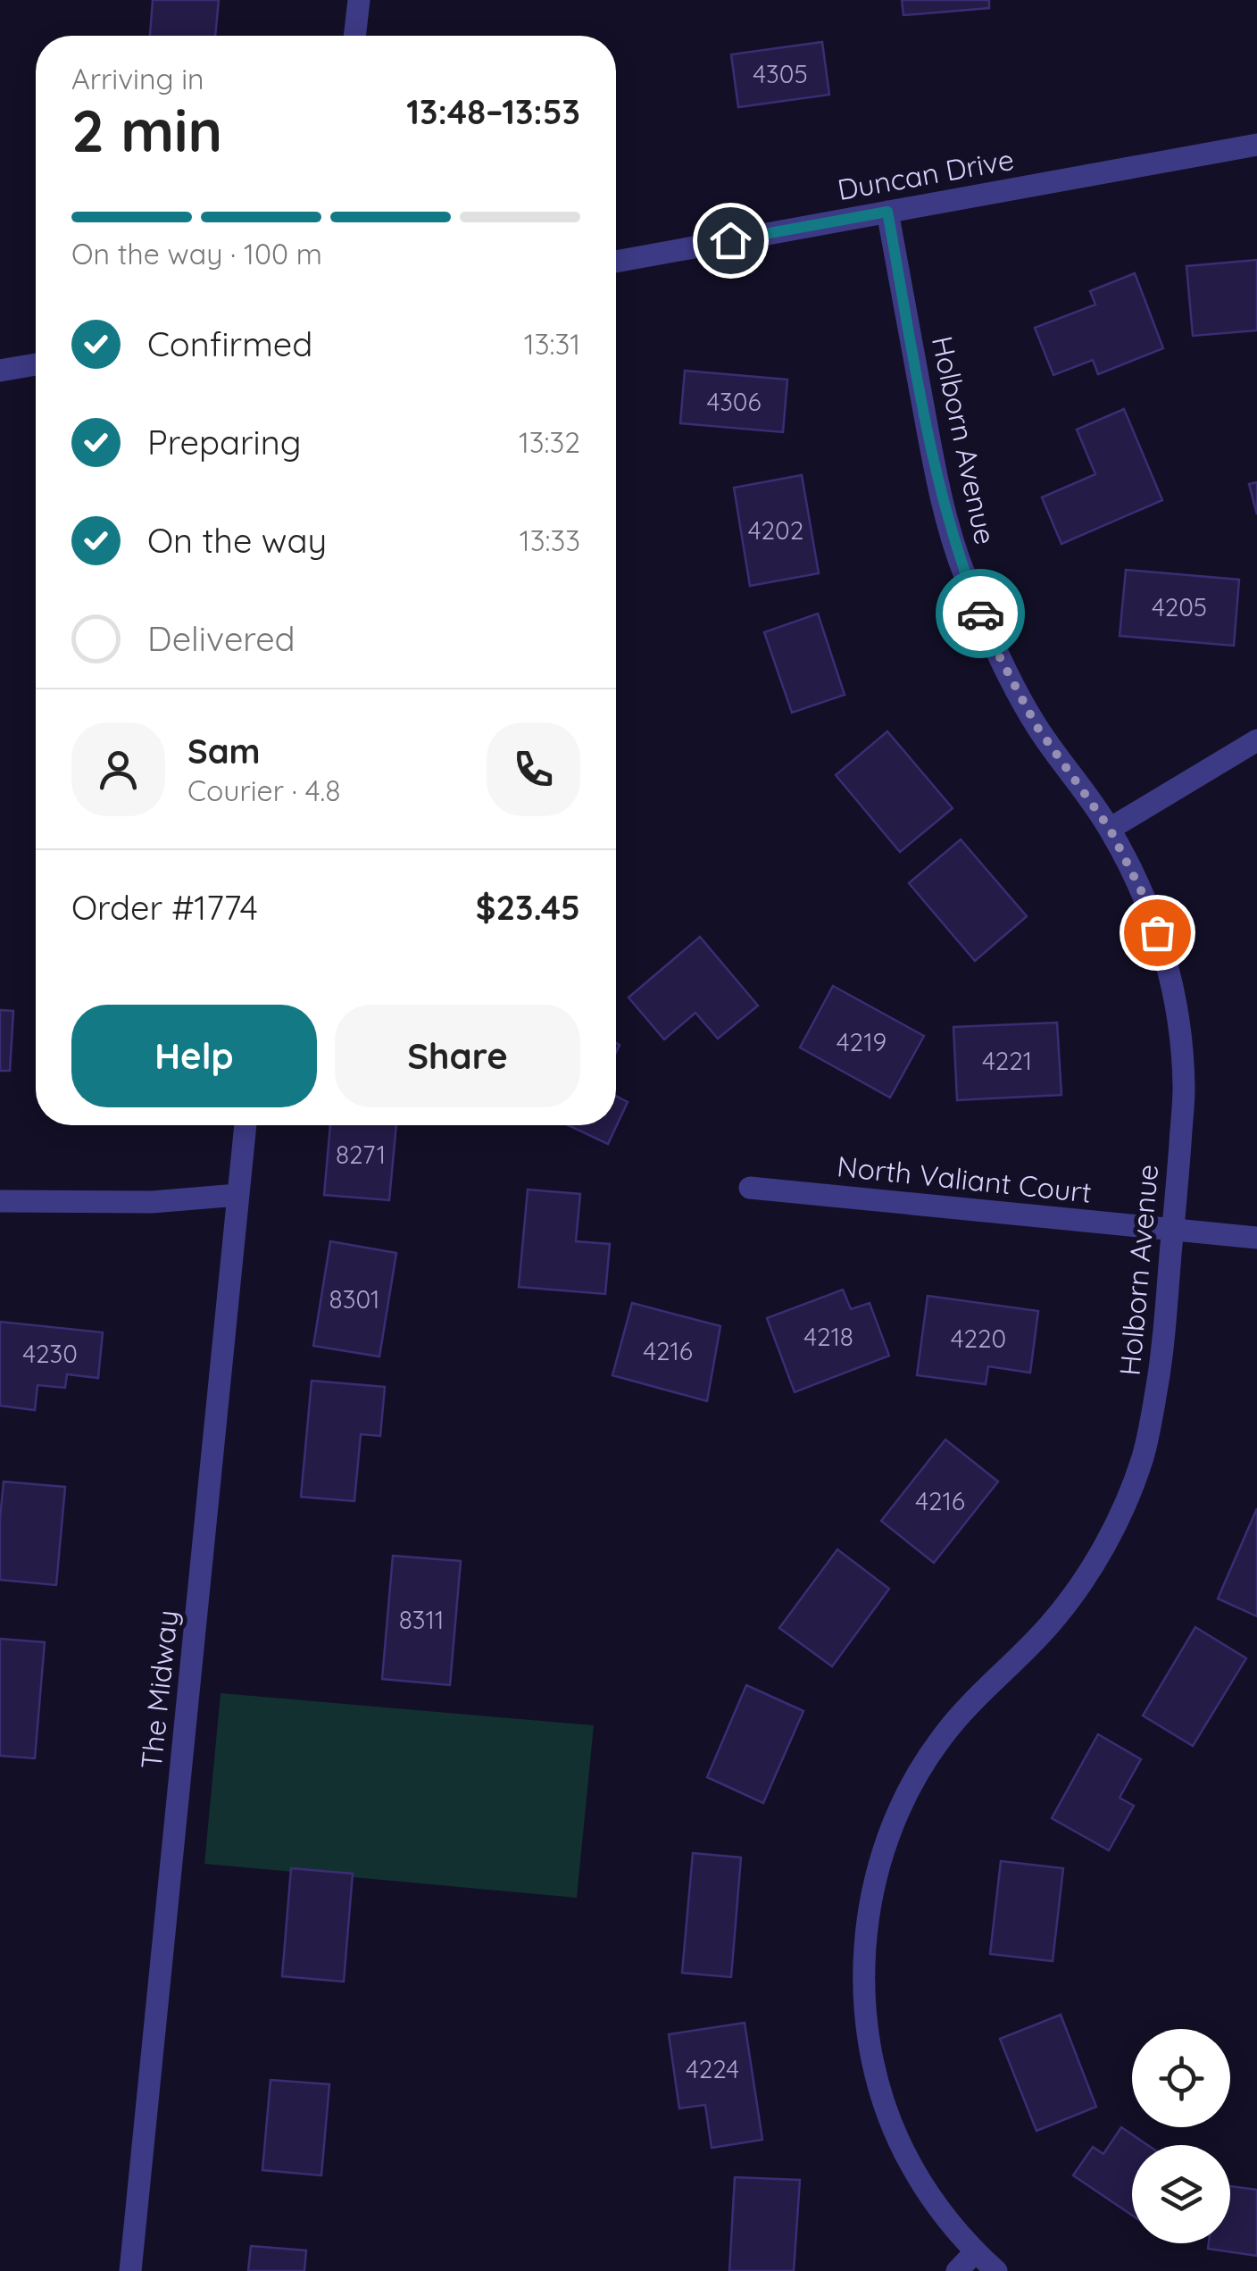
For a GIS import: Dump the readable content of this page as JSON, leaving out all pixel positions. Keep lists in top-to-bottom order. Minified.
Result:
{"streets":{"street":["Duncan Drive","Holborn Avenue","North Valiant Court","The Midway"]},"crossings":[["Duncan Drive","Holborn Avenue"],["Holborn Avenue","North Valiant Court"]],"house_numbers":["4305","4306","4202","4205","4219","4221","8271","8301","4218","4220","4216","4230","4216","8311","4224"],"page":{"heading":["2 min","Arriving in","13:48–13:53"],"panel":["Sam","Courier · 4.8","Order #1774","$23.45"],"bar":"On the way · 100 m","list":[["Confirmed","13:31"],["Preparing","13:32"],["On the way","13:33"],"Delivered"],"buttons":["Help","Share"]}}
